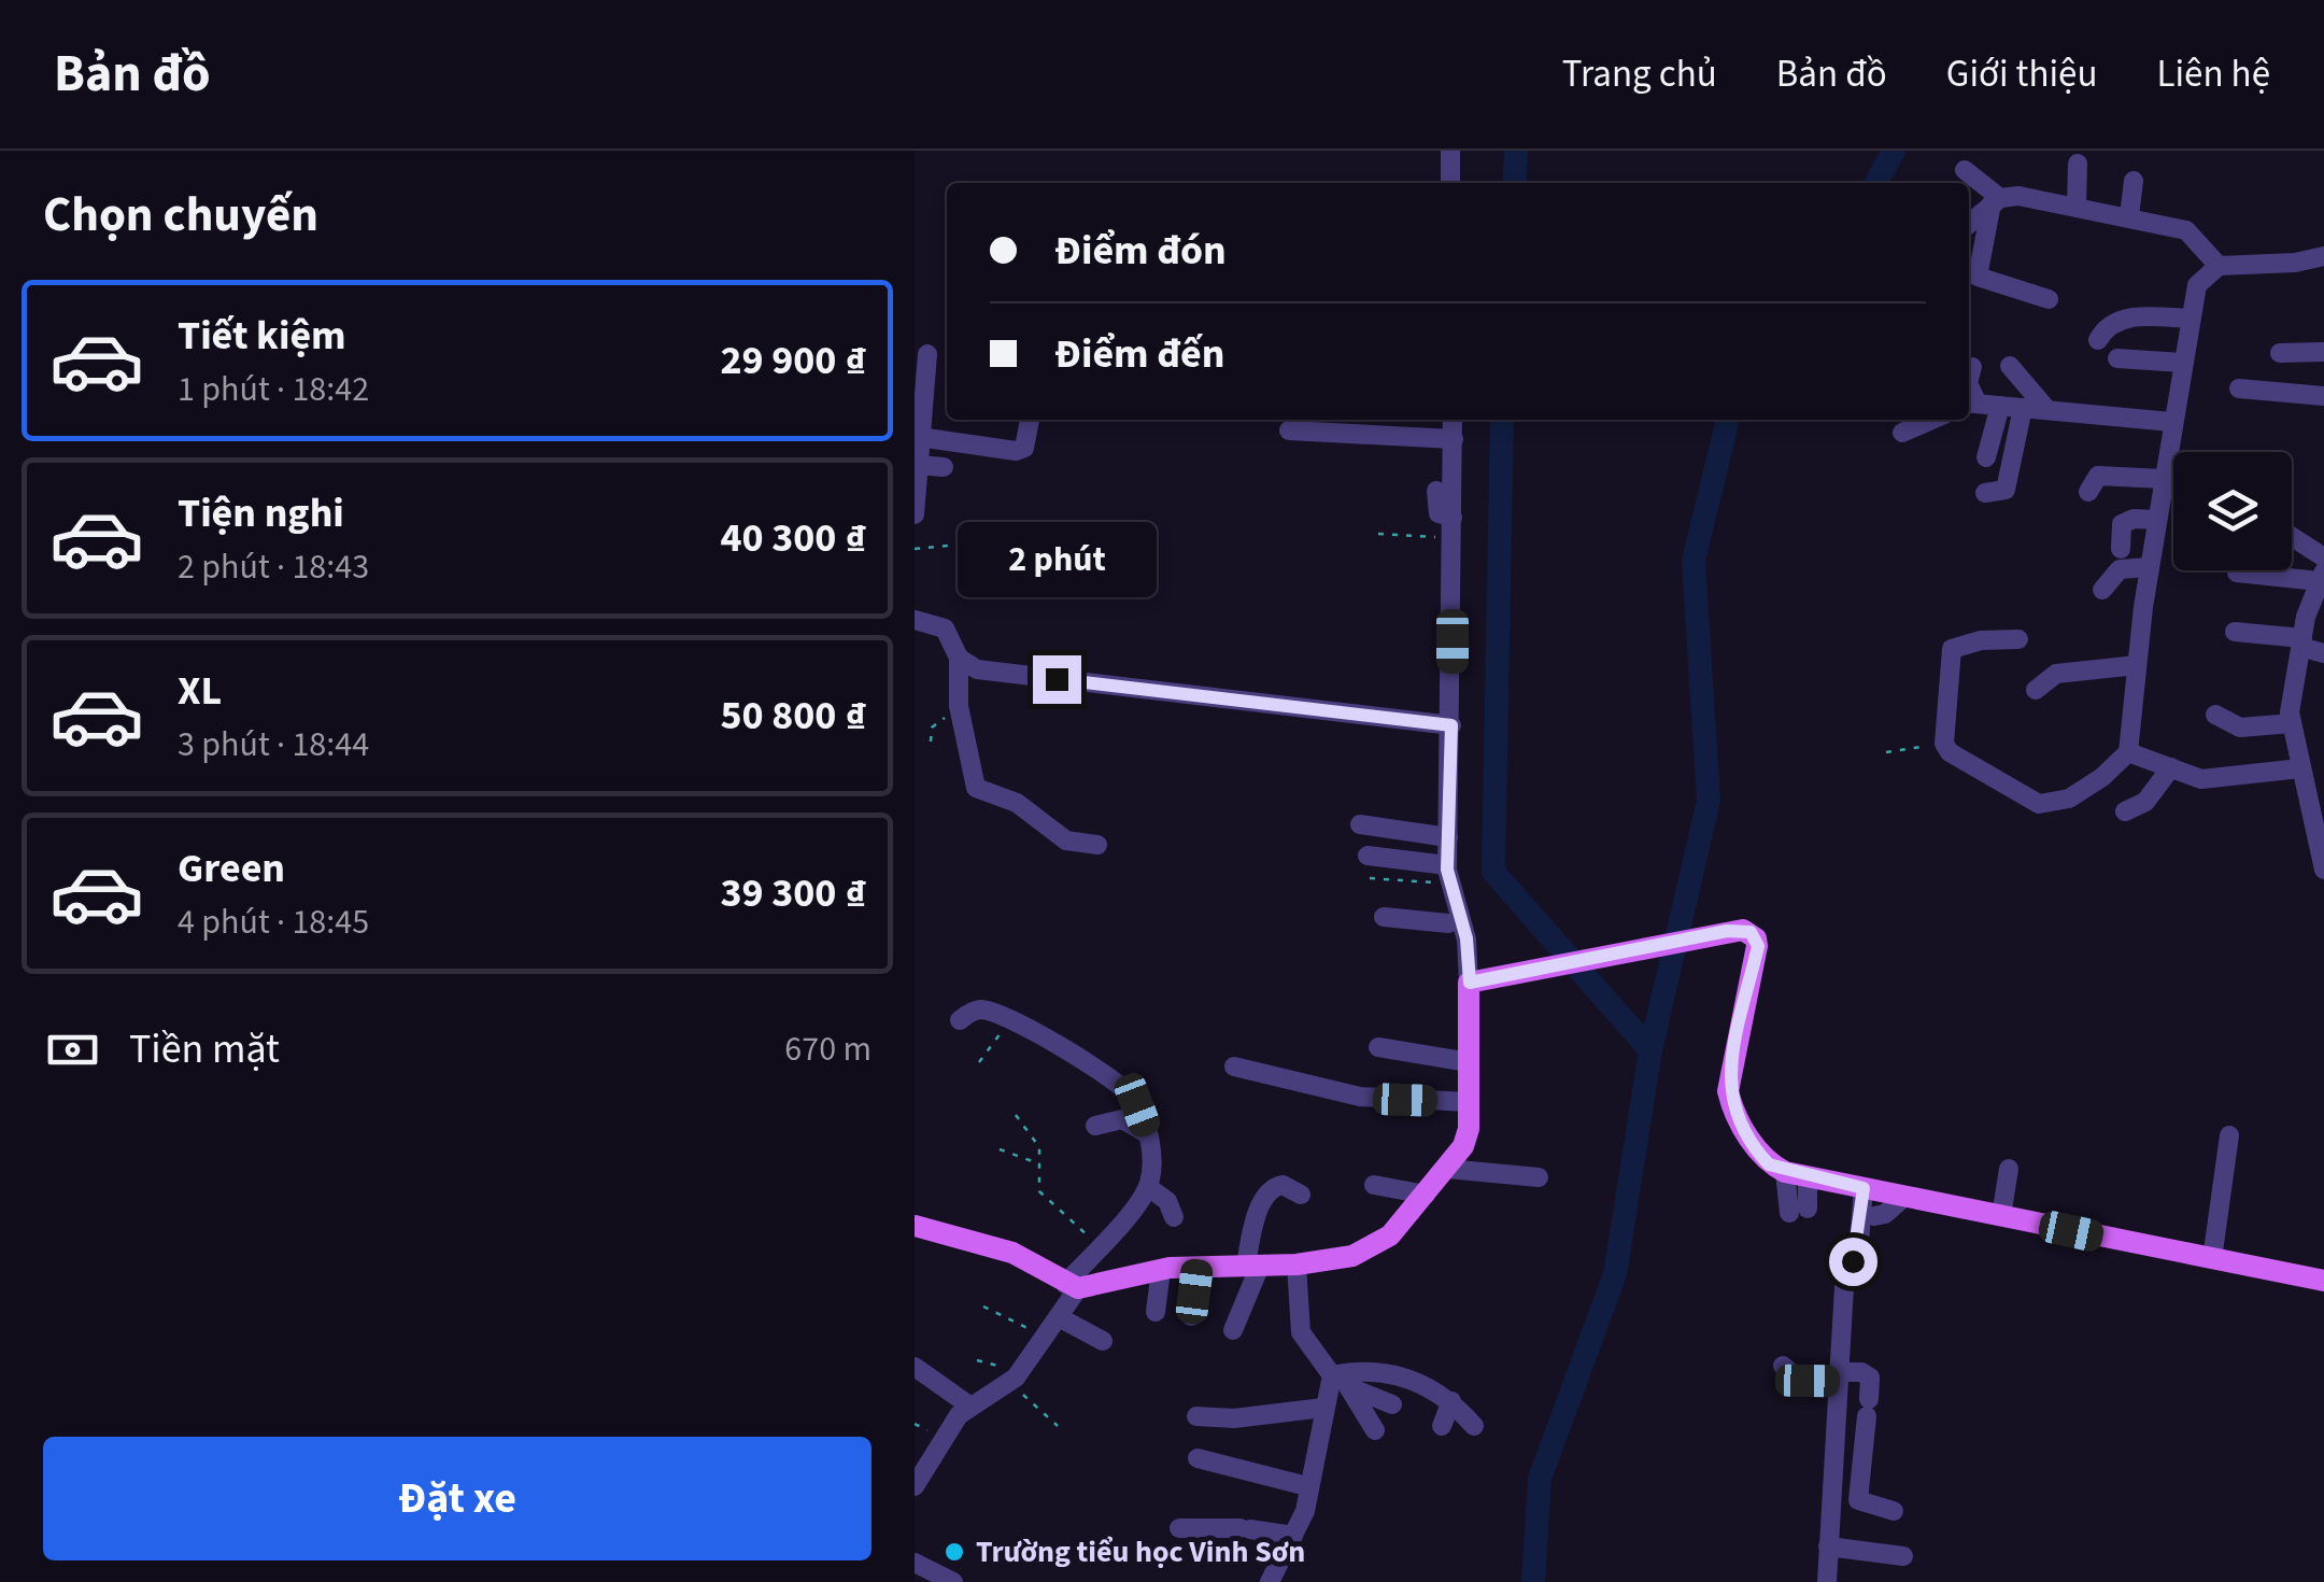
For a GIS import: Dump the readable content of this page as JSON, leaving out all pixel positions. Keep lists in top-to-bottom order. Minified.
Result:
{"places":["Trường tiểu học Vinh Sơn"],"page":{"header":"Bản đồ","nav":["Trang chủ","Bản đồ","Giới thiệu","Liên hệ"],"heading":"Chọn chuyến","banner":["Điểm đón","Điểm đến"],"list":[{"name":"Tiết kiệm","note":"1 phút · 18:42","value":"29 900 ₫"},{"name":"Tiện nghi","note":"2 phút · 18:43","value":"40 300 ₫"},{"name":"XL","note":"3 phút · 18:44","value":"50 800 ₫"},{"name":"Green","note":"4 phút · 18:45","value":"39 300 ₫"}],"bubble":"2 phút","pay":["Tiền mặt","670 m"],"buttons":"Đặt xe"}}
